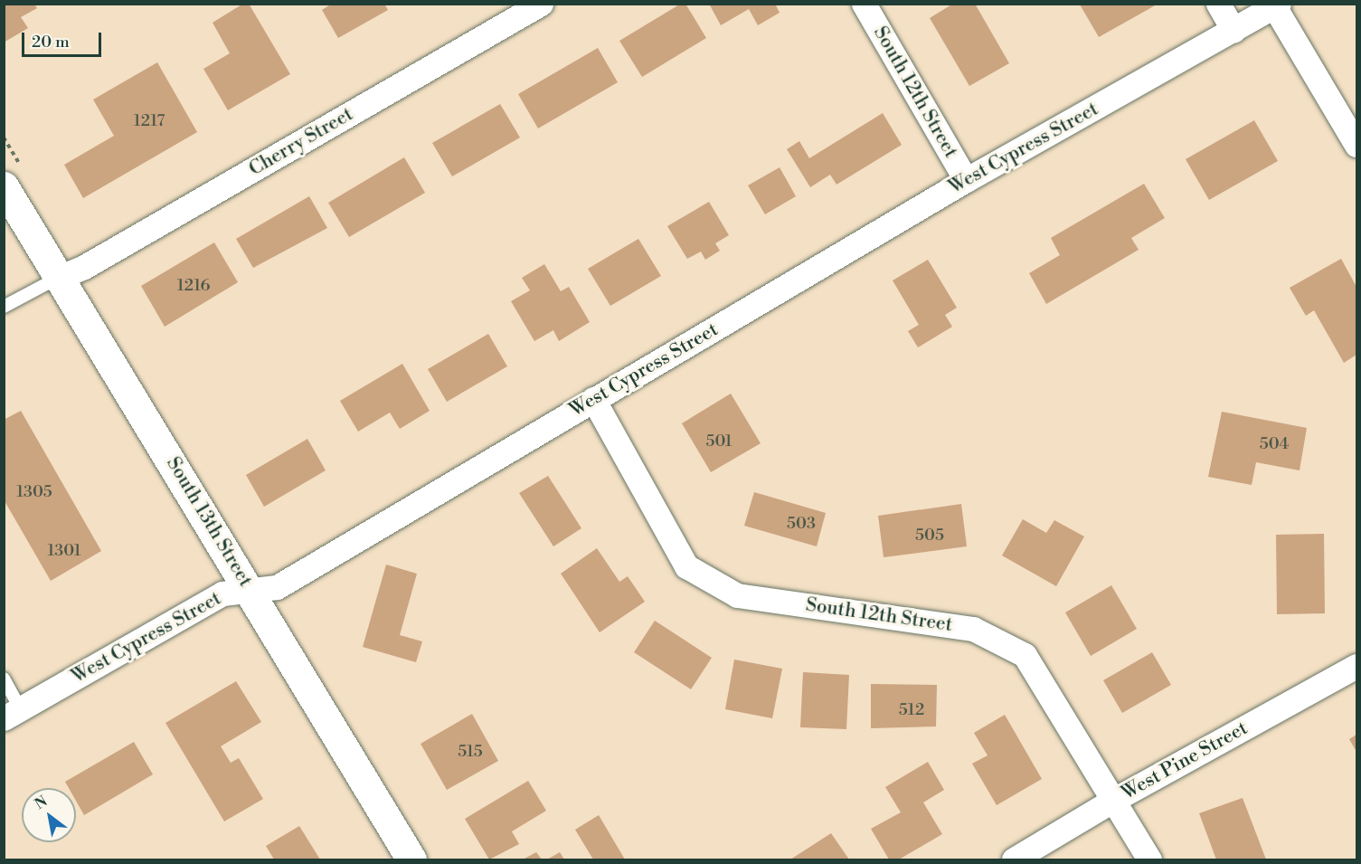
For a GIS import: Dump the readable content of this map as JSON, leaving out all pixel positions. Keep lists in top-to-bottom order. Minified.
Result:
{"streets":{"street":["South 12th Street","Cherry Street","West Cypress Street","South 13th Street","West Pine Street"]},"crossings":[["South 12th Street","West Cypress Street"],["South 12th Street","West Pine Street"],["Cherry Street","South 13th Street"],["West Cypress Street","South 13th Street"]],"house_numbers":["1217","1216","501","504","1305","503","505","1301","512","515"],"scale_bar":"20 m","north":"top left"}
